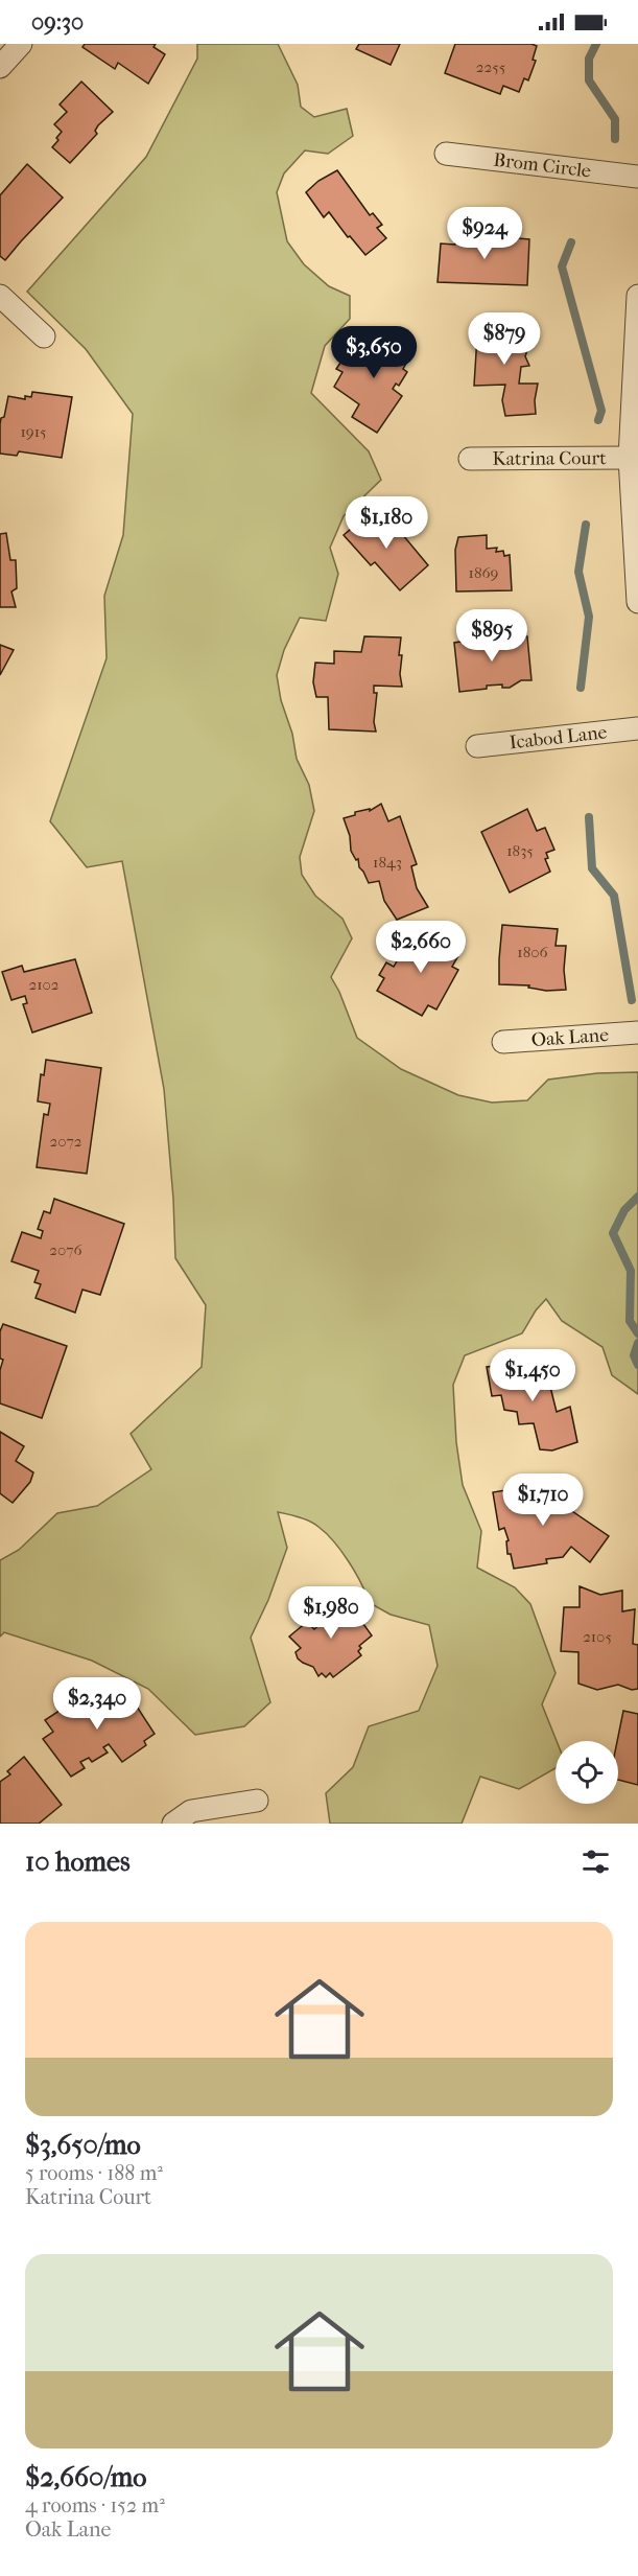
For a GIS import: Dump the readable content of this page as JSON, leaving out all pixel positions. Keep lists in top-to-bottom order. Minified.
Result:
{"streets":{"street":["Brom Circle","Katrina Court","Icabod Lane","Oak Lane"]},"house_numbers":["2255","1915","1869","1835","1843","1806","2102","2072","2076","2105"],"page":{"status":"09:30","price":["$924","$879","$3,650","$1,180","$895","$2,660","$1,450","$1,710","$1,980","$2,340"],"heading":"10 homes","list":[{"name":"$3,650/mo","note":"5 rooms · 188 m² · Katrina Court"},{"name":"$2,660/mo","note":"4 rooms · 152 m² · Oak Lane"}]}}
